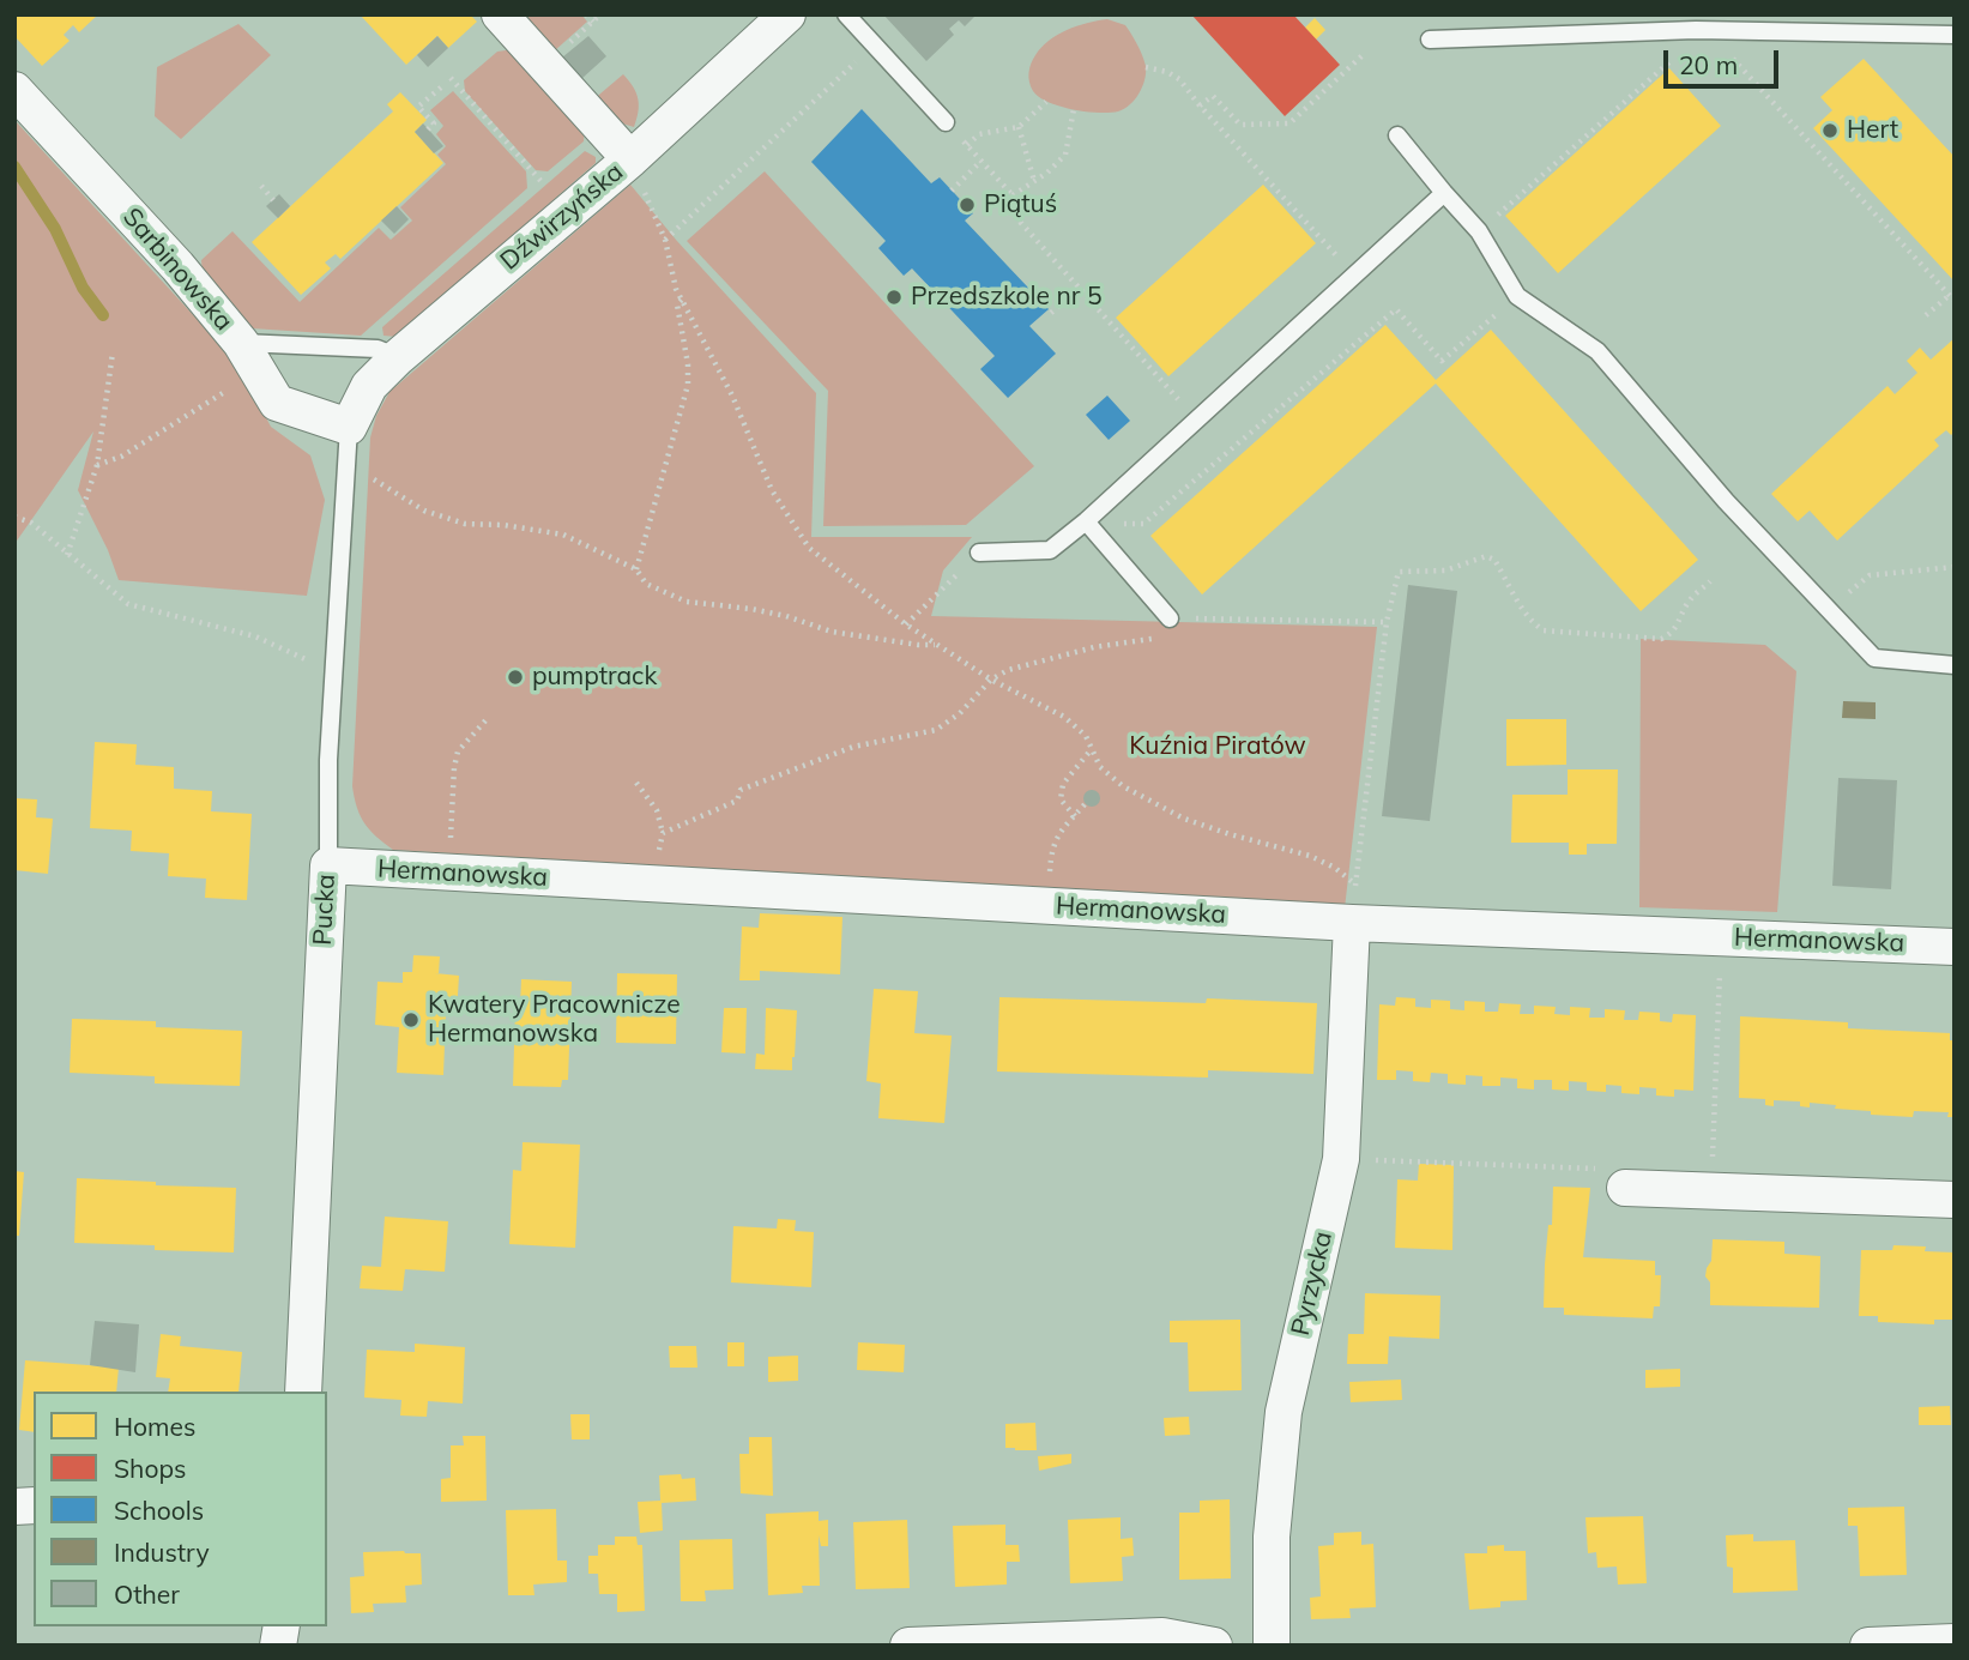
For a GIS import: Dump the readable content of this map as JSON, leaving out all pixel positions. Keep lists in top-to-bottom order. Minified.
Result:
{"streets":{"street":["Dźwirzyńska","Sarbinowska","Hermanowska","Pucka","Pyrzycka"]},"crossings":[["Dźwirzyńska","Sarbinowska"],["Dźwirzyńska","Pucka"],["Sarbinowska","Pucka"],["Hermanowska","Pucka"],["Hermanowska","Pyrzycka"]],"parks":["Kuźnia Piratów"],"places":["Hert","Piątuś","Przedszkole nr 5","pumptrack","Kwatery Pracownicze Hermanowska"],"legend":["Homes","Shops","Schools","Industry","Other"],"scale_bar":"20 m"}
